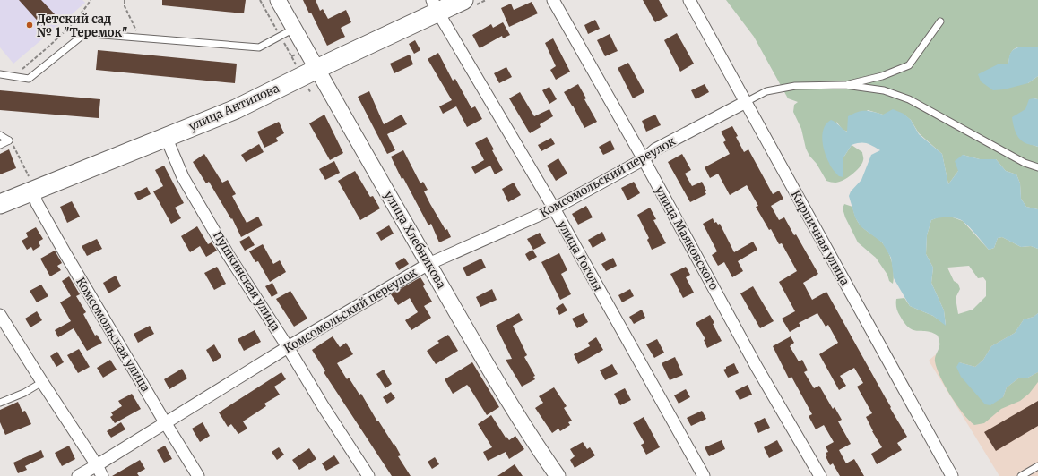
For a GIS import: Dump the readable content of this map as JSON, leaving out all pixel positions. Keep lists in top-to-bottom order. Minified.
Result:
{"streets":{"main road":["улица Антипова"],"street":["Комсомольский переулок","улица Маяковского","Кирпичная улица","улица Хлебникова","улица Гоголя","Пушкинская улица","Комсомольская улица"]},"crossings":[["улица Антипова","улица Хлебникова"],["улица Антипова","улица Гоголя"],["улица Антипова","Пушкинская улица"],["улица Антипова","Комсомольская улица"],["Комсомольский переулок","улица Маяковского"],["Комсомольский переулок","Кирпичная улица"],["Комсомольский переулок","улица Хлебникова"],["Комсомольский переулок","улица Гоголя"],["Комсомольский переулок","Пушкинская улица"],["Комсомольский переулок","Комсомольская улица"]],"places":["Детский сад № 1 \"Теремок\""]}
